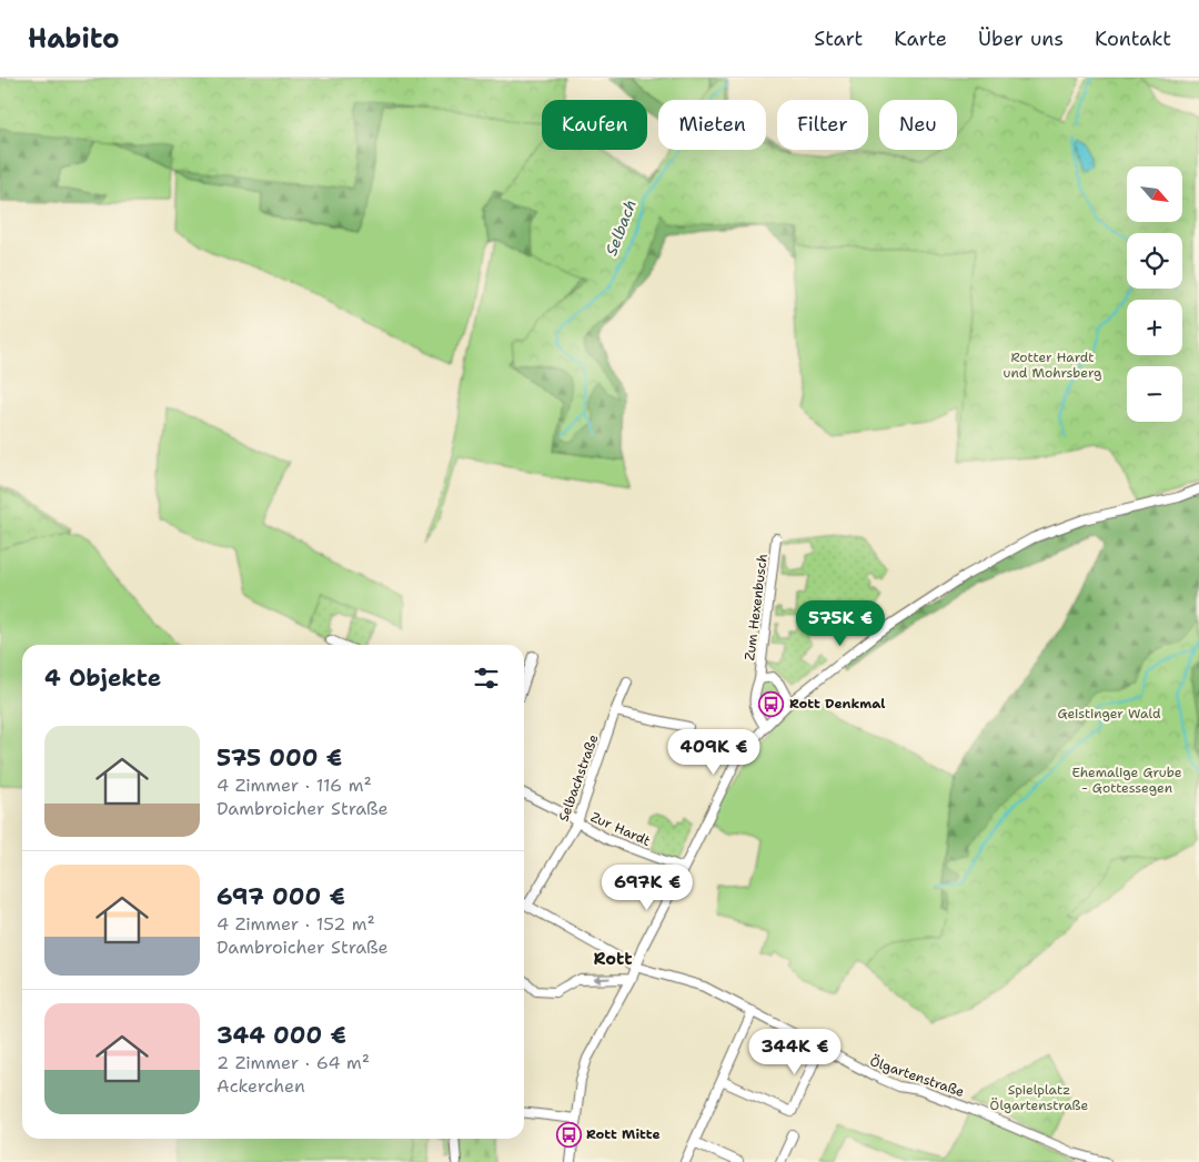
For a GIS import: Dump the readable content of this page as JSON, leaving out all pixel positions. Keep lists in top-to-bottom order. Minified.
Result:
{"streets":{"street":["Zum Hexenbusch","Selbachstraße","Zur Hardt","Ölgartenstraße"]},"crossings":[["Selbachstraße","Zur Hardt"]],"districts":["Rott"],"water":["Selbach"],"parks":["Rotter Hardt und Mohrsberg","Geistinger Wald","Ehemalige Grube - Gottessegen","Spielplatz Ölgartenstraße"],"places":{"bus stop":["Rott Denkmal","Rott Mitte"]},"north":"bottom right","page":{"header":"Habito","nav":["Start","Karte","Über uns","Kontakt"],"chip":["Kaufen","Mieten","Filter","Neu"],"map_buttons":["+","−"],"price":["575K €","409K €","697K €","344K €"],"heading":"4 Objekte","list":[{"name":"575 000 €","note":"4 Zimmer · 116 m² · Dambroicher Straße"},{"name":"697 000 €","note":"4 Zimmer · 152 m² · Dambroicher Straße"},{"name":"344 000 €","note":"2 Zimmer · 64 m² · Ackerchen"}]}}
